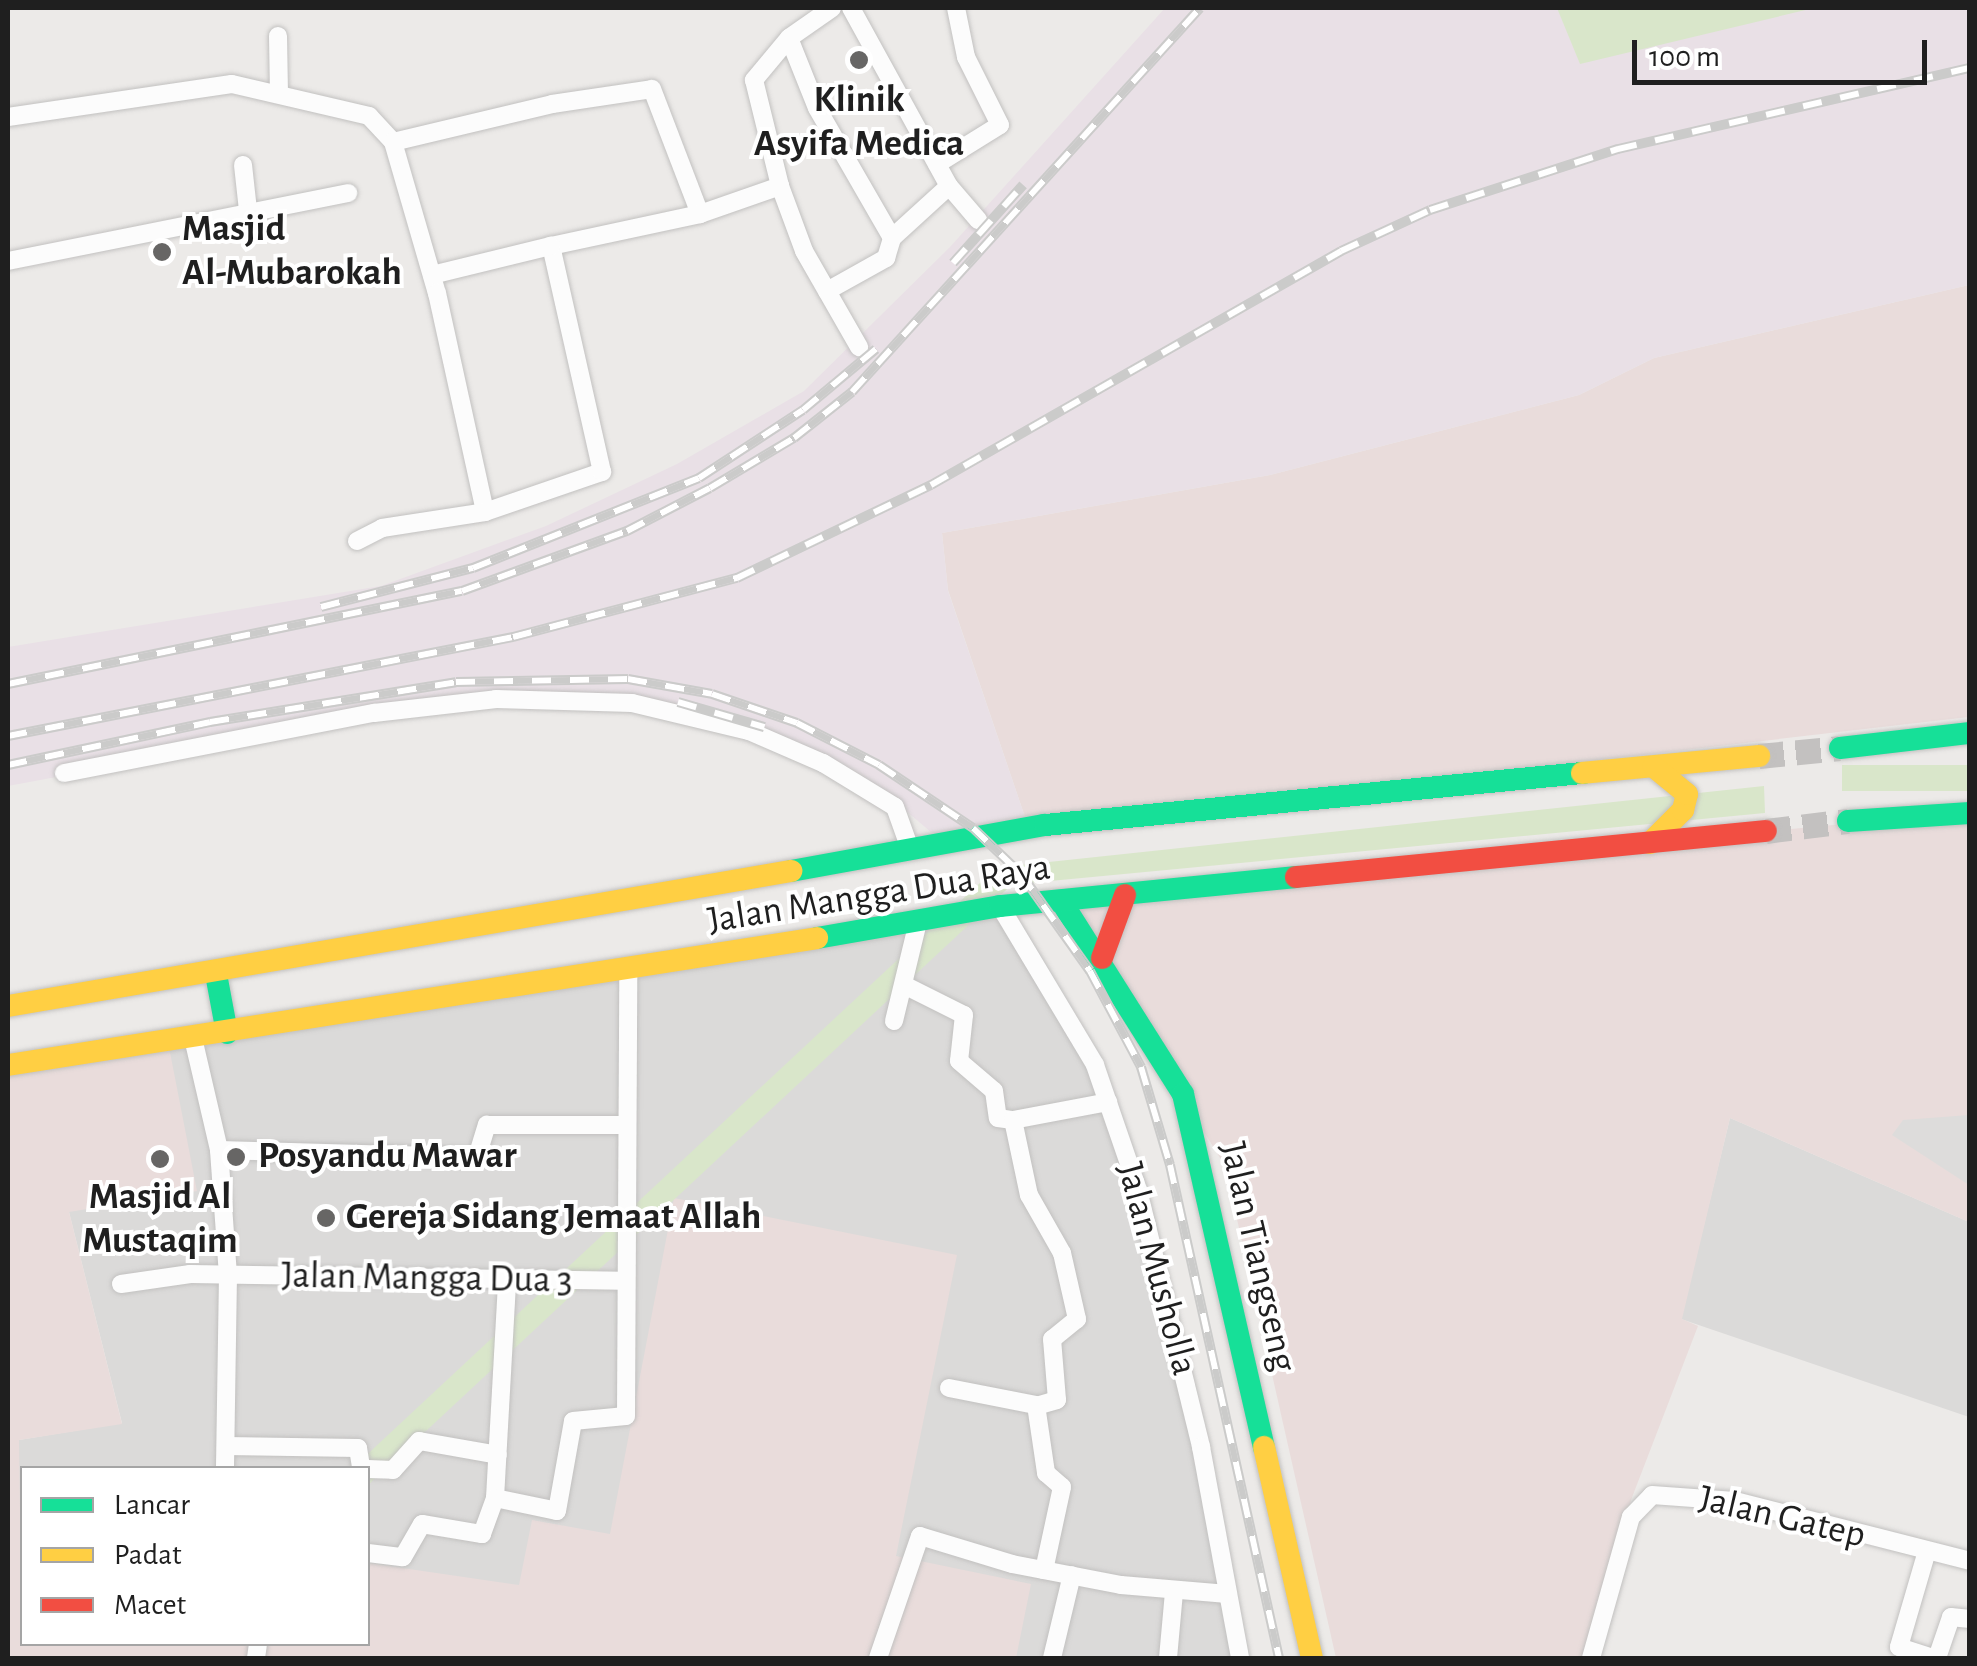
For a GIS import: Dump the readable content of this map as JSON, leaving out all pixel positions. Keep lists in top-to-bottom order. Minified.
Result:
{"streets":{"main road":["Jalan Mangga Dua Raya","Jalan Tiangseng"],"street":["Jalan Musholla","Jalan Mangga Dua 3","Jalan Gatep"]},"crossings":[["Jalan Mangga Dua Raya","Jalan Tiangseng"],["Jalan Mangga Dua Raya","Jalan Musholla"]],"places":["Klinik Asyifa Medica","Masjid Al-Mubarokah","Posyandu Mawar","Masjid Al Mustaqim","Gereja Sidang Jemaat Allah"],"legend":["Lancar","Padat","Macet"],"scale_bar":"100 m"}
